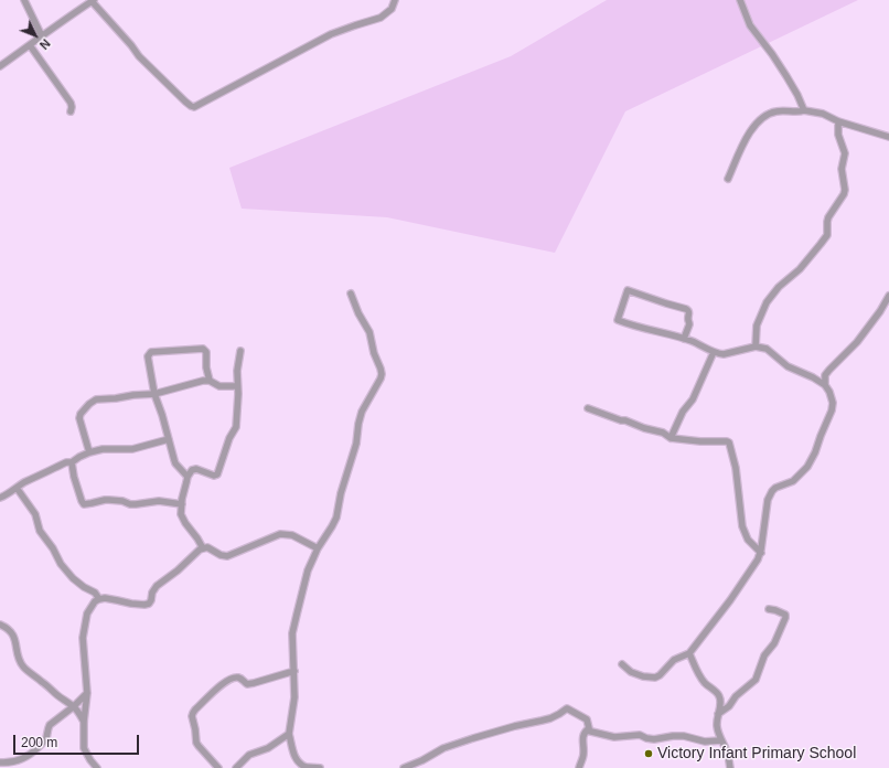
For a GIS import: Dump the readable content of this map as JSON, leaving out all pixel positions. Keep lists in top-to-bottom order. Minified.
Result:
{"places":["Victory Infant Primary School"],"scale_bar":"200 m","north":"bottom right"}
